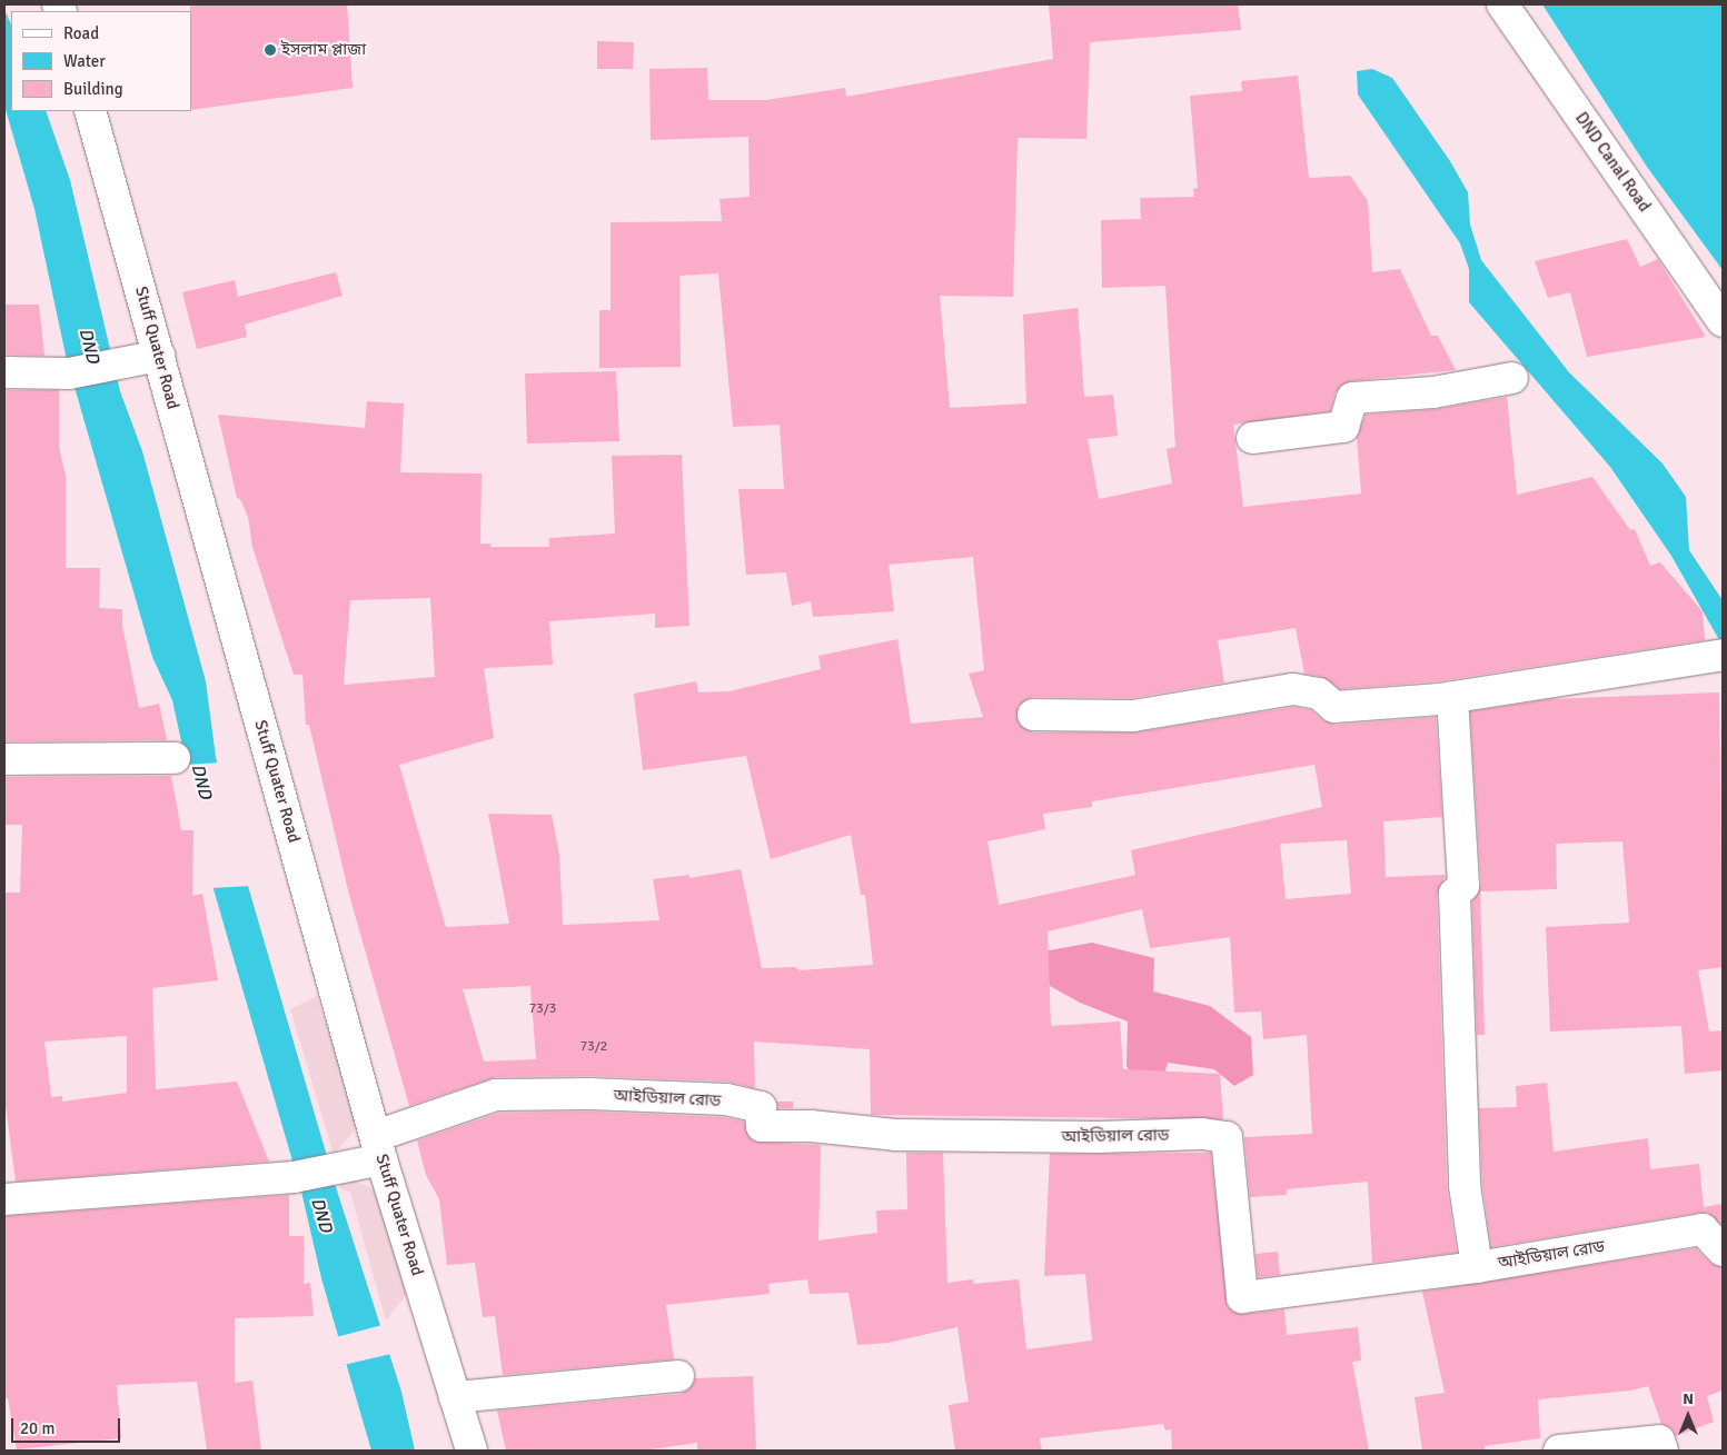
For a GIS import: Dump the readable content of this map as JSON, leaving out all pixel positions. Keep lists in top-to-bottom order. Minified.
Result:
{"streets":{"street":["DND Canal Road","Stuff Quater Road","আইডিয়াল রোড"]},"crossings":[["Stuff Quater Road","আইডিয়াল রোড"]],"water":["DND"],"places":["ইসলাম প্লাজা"],"house_numbers":["73/3","73/2"],"legend":["Road","Water","Building"],"scale_bar":"20 m","north":"top"}
